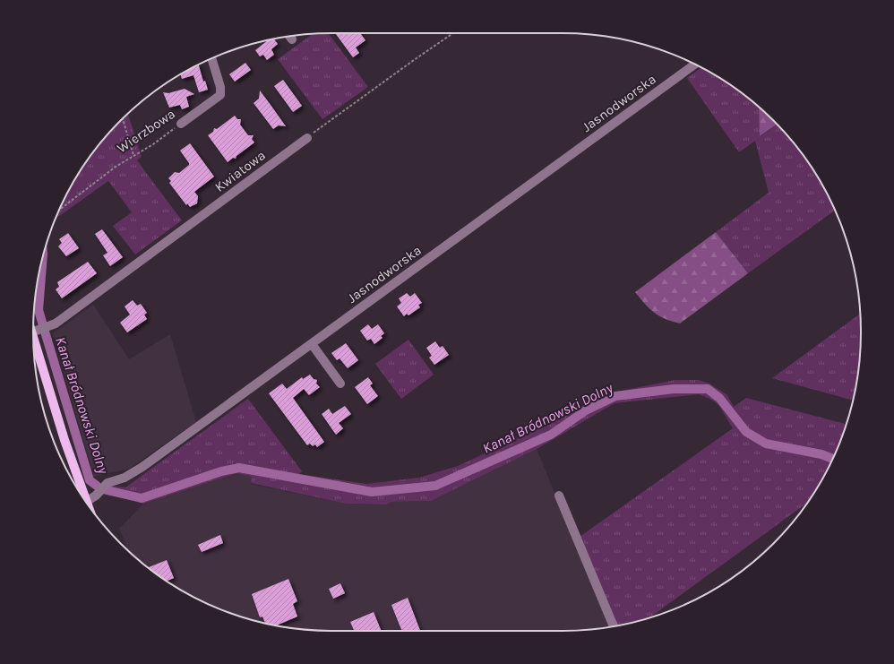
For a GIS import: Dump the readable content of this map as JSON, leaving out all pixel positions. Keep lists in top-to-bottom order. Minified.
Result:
{"streets":{"street":["Jasnodworska","Wierzbowa","Kwiatowa"]},"water":["Kanał Bródnowski Dolny"]}
